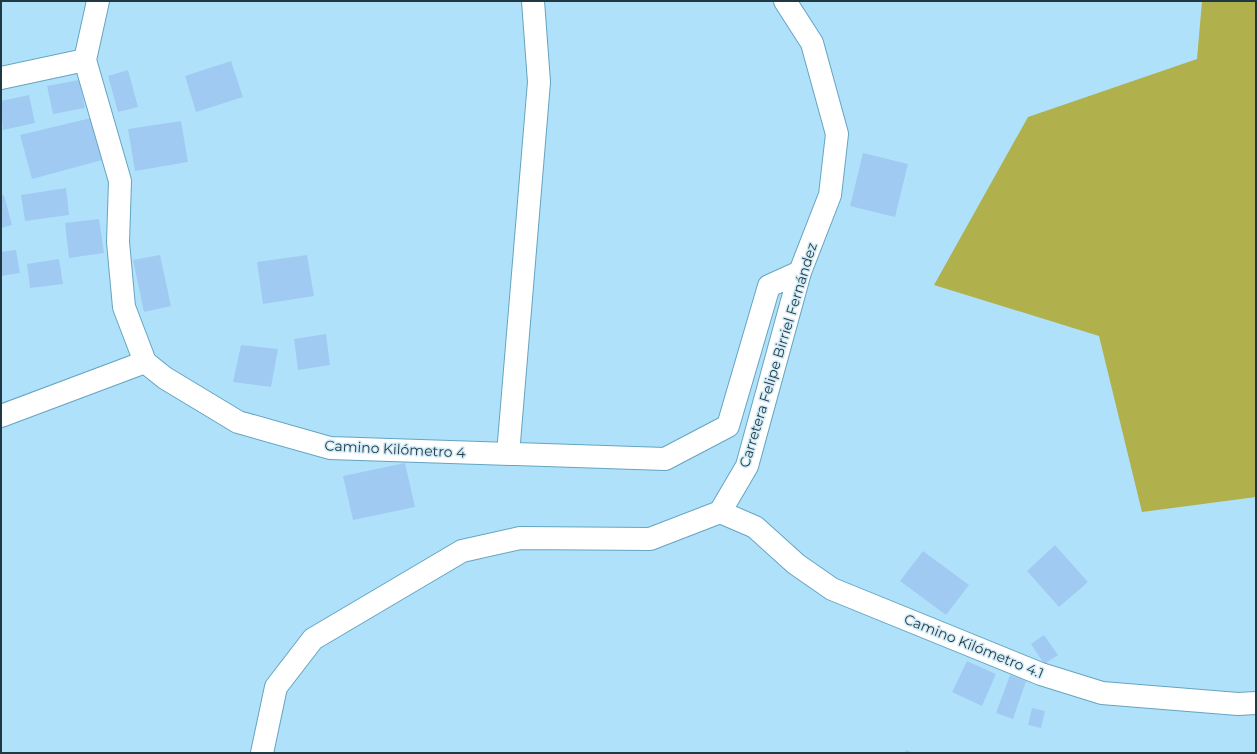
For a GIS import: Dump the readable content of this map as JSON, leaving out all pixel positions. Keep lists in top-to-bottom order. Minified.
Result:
{"streets":{"street":["Carretera Felipe Birriel Fernández","Camino Kilómetro 4","Camino Kilómetro 4.1"]},"crossings":[["Carretera Felipe Birriel Fernández","Camino Kilómetro 4"],["Carretera Felipe Birriel Fernández","Camino Kilómetro 4.1"]]}
